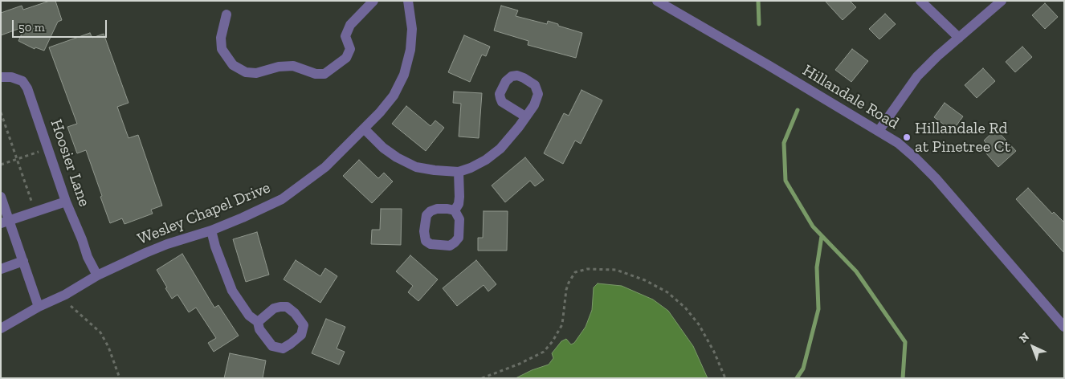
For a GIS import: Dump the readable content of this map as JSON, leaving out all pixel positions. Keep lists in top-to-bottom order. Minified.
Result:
{"streets":{"street":["Hillandale Road","Hoosier Lane","Wesley Chapel Drive"]},"crossings":[["Hoosier Lane","Wesley Chapel Drive"]],"places":["Hillandale Rd at Pinetree Ct"],"scale_bar":"50 m","north":"top left"}
